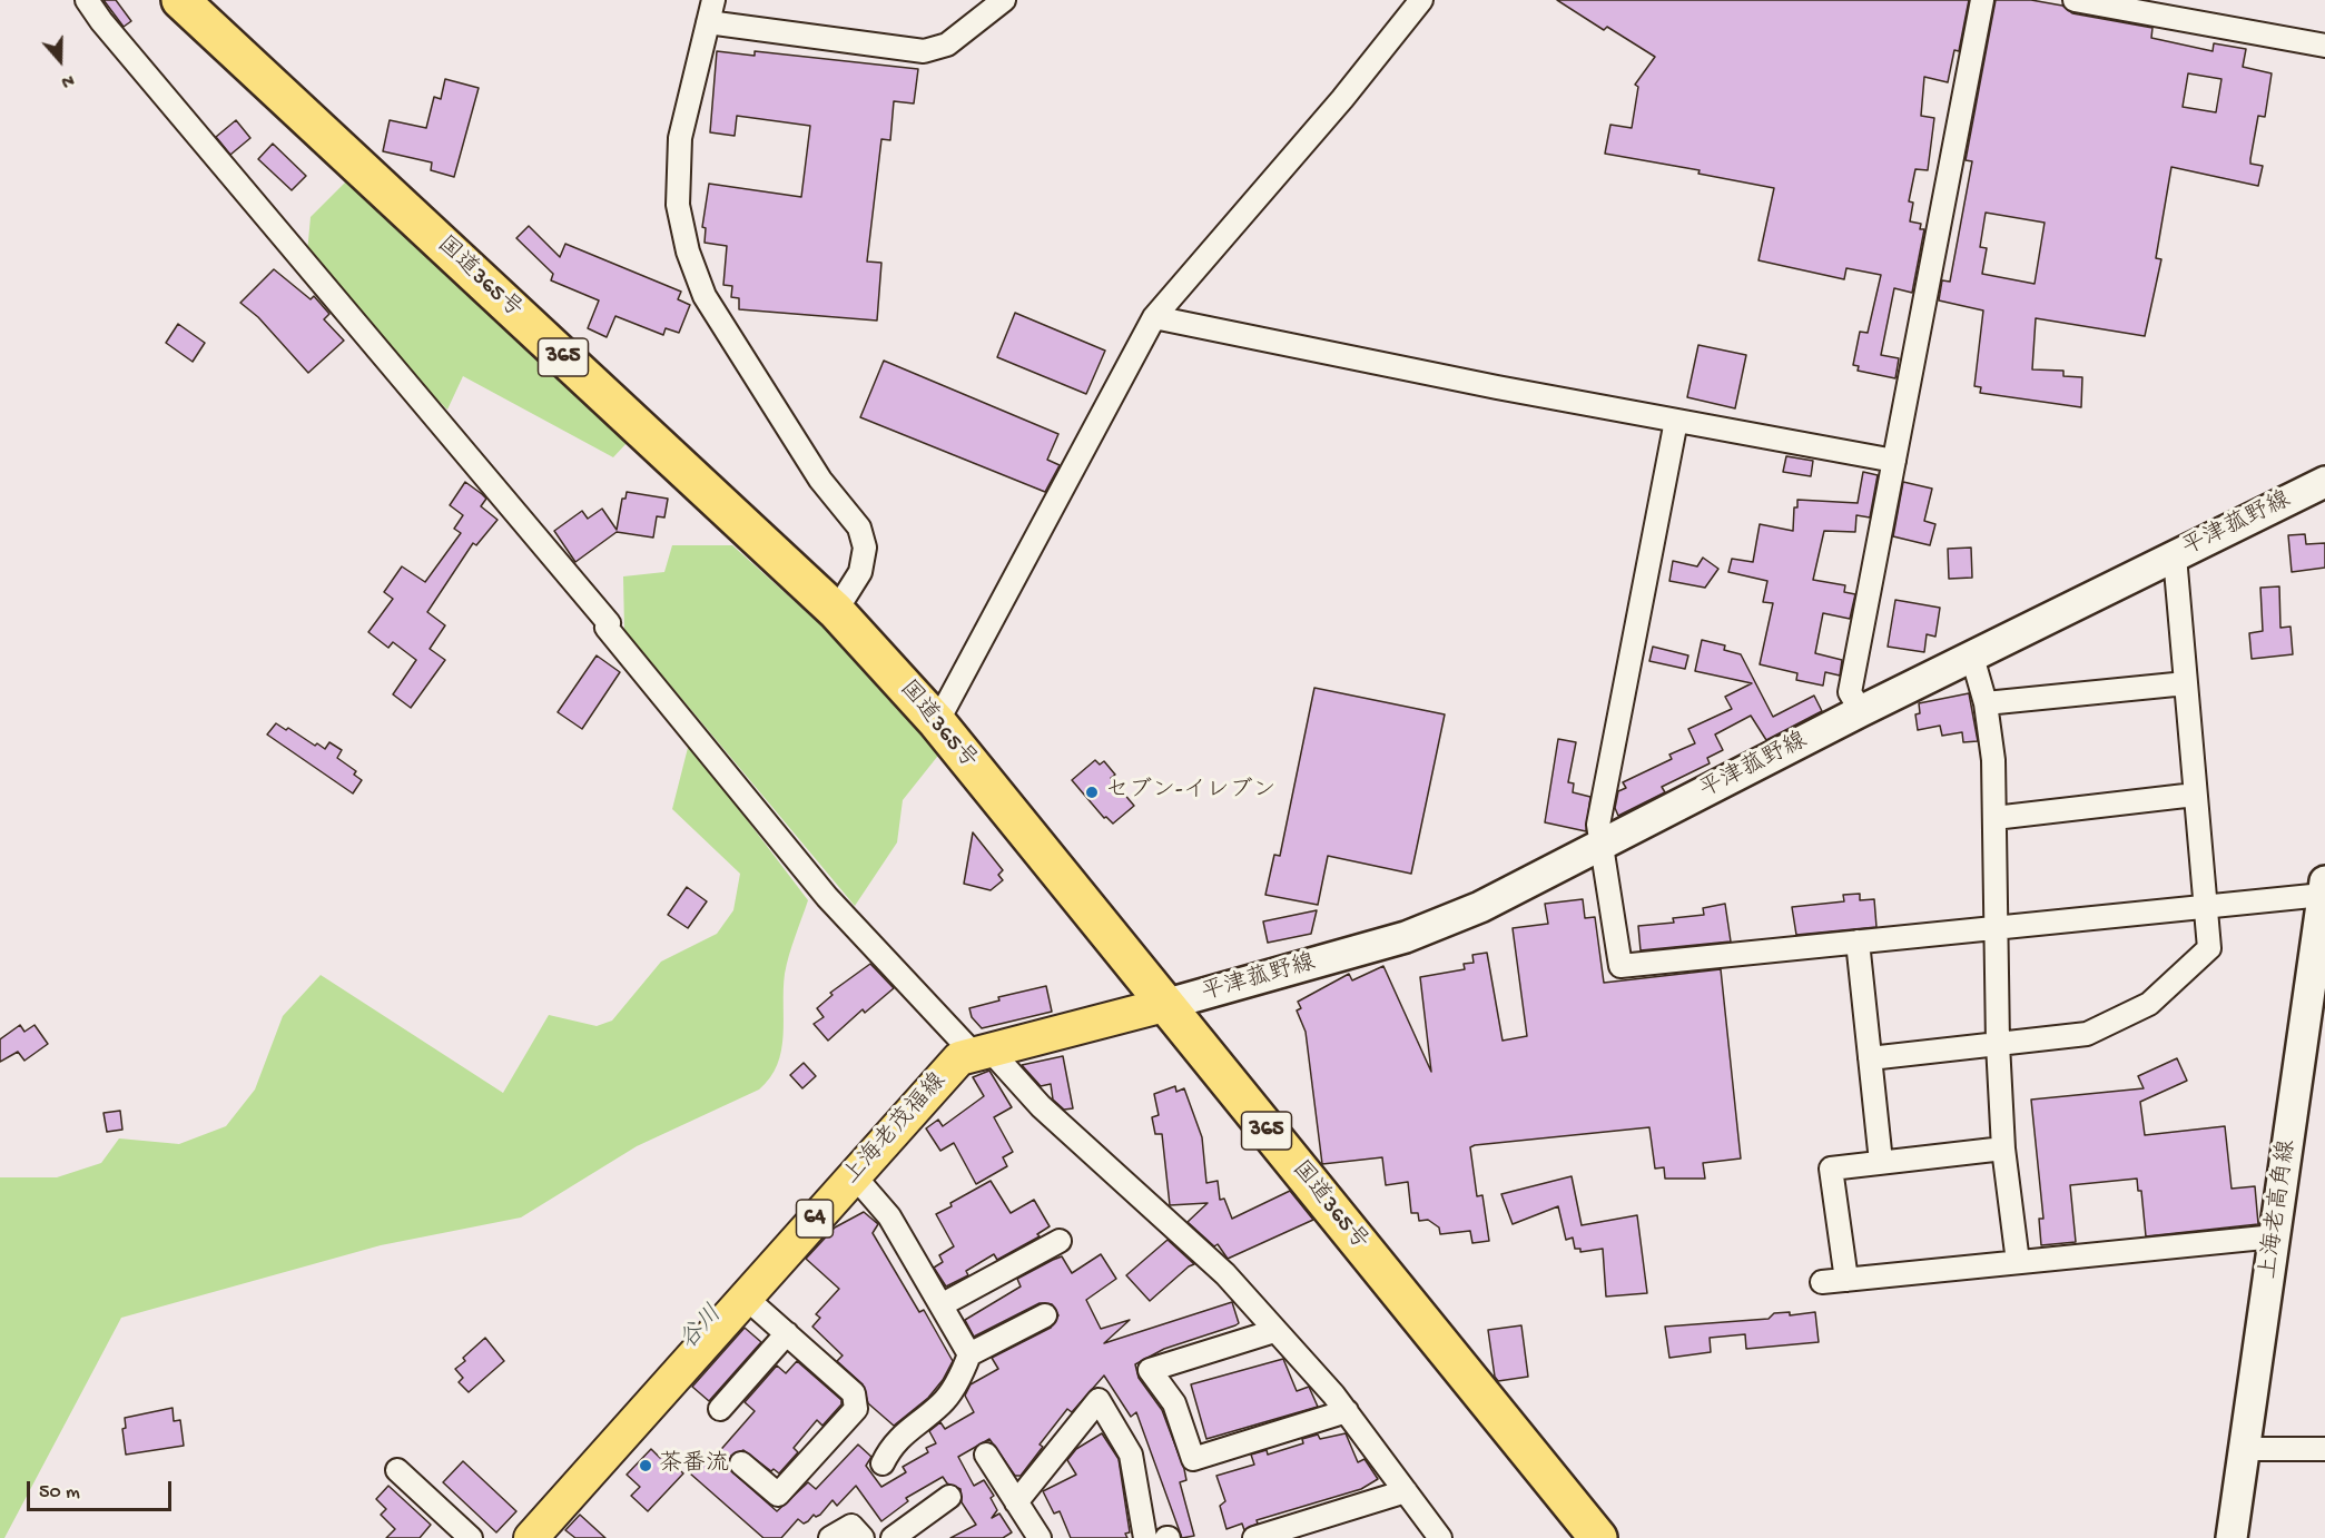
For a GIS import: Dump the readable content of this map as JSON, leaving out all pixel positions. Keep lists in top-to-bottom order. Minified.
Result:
{"streets":{"highway":["国道365号","365"],"main road":["平津菰野線","上海老茂福線","上海老高角線","64"]},"crossings":[["国道365号","平津菰野線"],["国道365号","上海老茂福線"],["平津菰野線","上海老茂福線"]],"water":["谷川"],"places":["セブン-イレブン","茶番流"],"scale_bar":"50 m","north":"bottom"}
